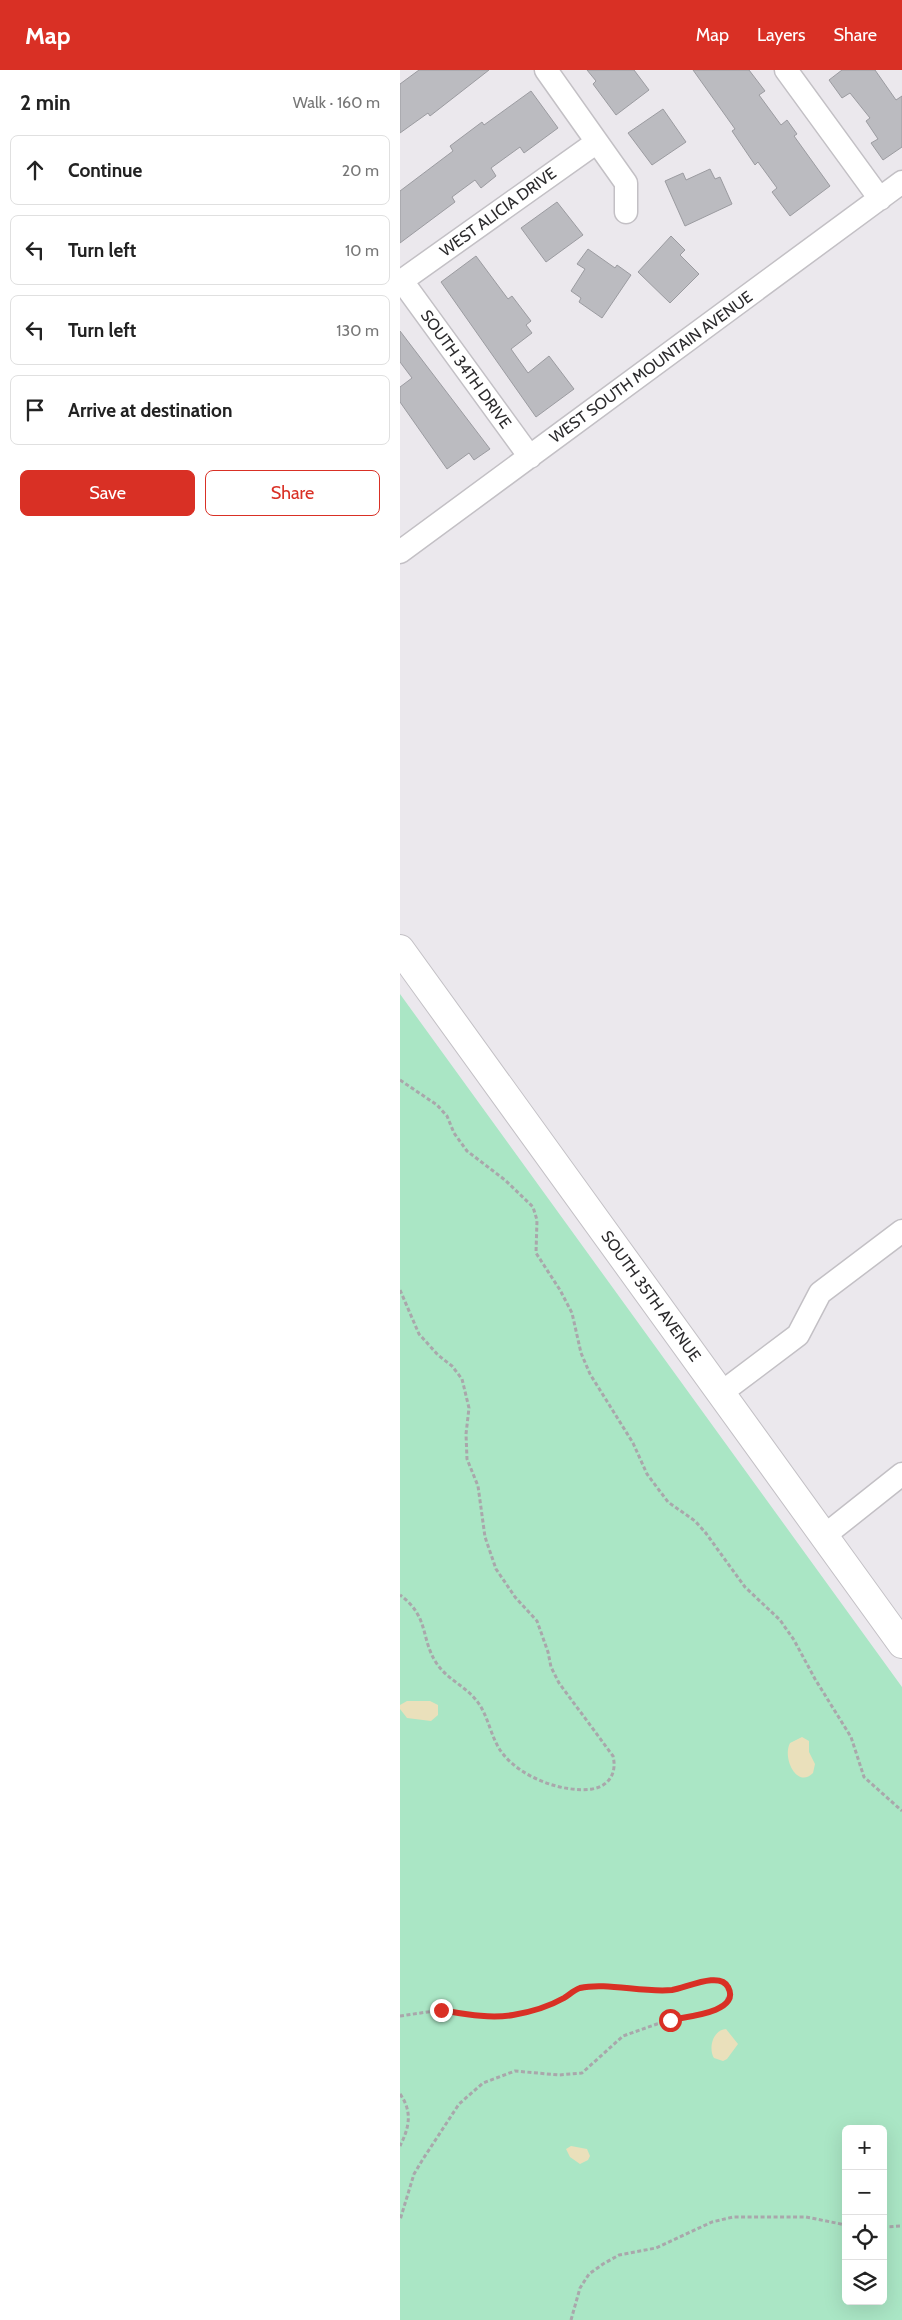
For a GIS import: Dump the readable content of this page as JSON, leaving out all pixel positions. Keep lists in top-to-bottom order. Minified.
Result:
{"streets":{"main road":["SOUTH 35TH AVENUE"],"street":["WEST ALICIA DRIVE","WEST SOUTH MOUNTAIN AVENUE","SOUTH 34TH DRIVE"]},"crossings":[["WEST ALICIA DRIVE","SOUTH 34TH DRIVE"],["WEST SOUTH MOUNTAIN AVENUE","SOUTH 34TH DRIVE"]],"page":{"header":"Map","nav":["Map","Layers","Share"],"heading":["2 min","Walk · 160 m"],"list":[["Continue","20 m"],["Turn left","10 m"],["Turn left","130 m"],"Arrive at destination"],"buttons":["Save","Share"],"map_buttons":["+","−"]}}
